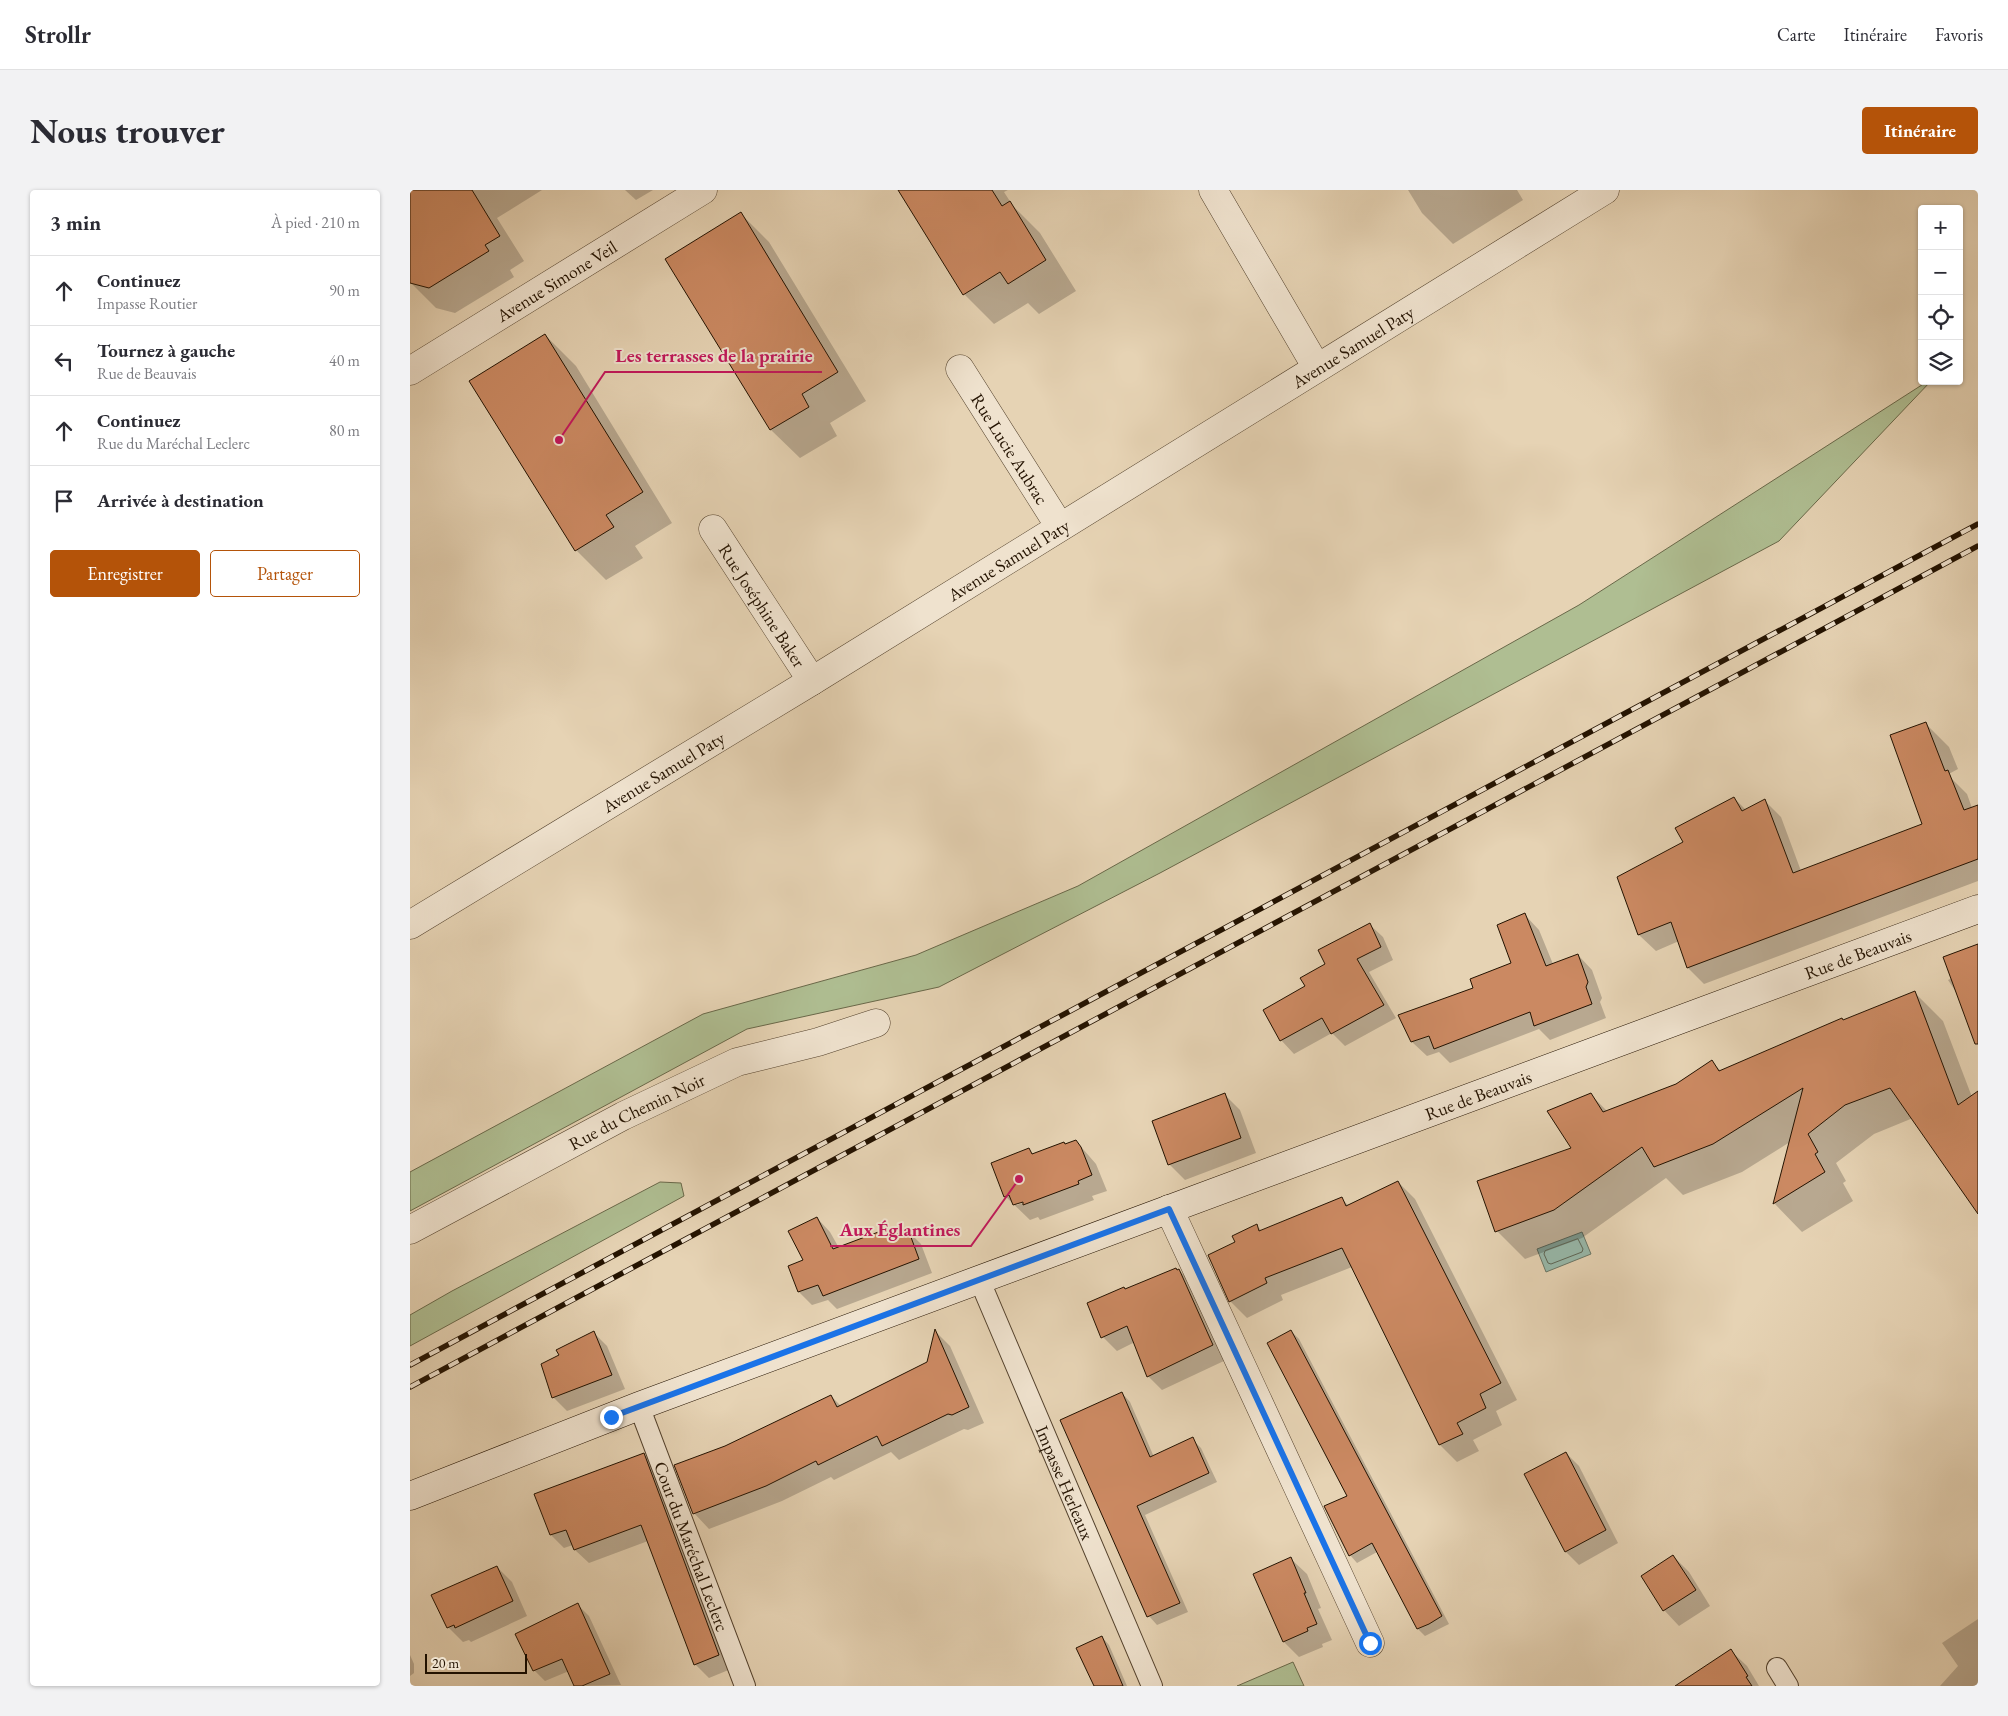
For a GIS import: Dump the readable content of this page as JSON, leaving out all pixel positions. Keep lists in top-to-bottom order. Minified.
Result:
{"streets":{"street":["Avenue Simone Veil","Avenue Samuel Paty","Rue Lucie Aubrac","Rue Joséphine Baker","Rue de Beauvais","Rue du Chemin Noir"],"lane":["Impasse Herleaux","Cour du Maréchal Leclerc"]},"crossings":[["Avenue Samuel Paty","Rue Lucie Aubrac"],["Avenue Samuel Paty","Rue Joséphine Baker"],["Rue de Beauvais","Impasse Herleaux"],["Rue de Beauvais","Cour du Maréchal Leclerc"]],"places":["Les terrasses de la prairie","Aux Églantines"],"scale_bar":"20 m","page":{"header":"Strollr","nav":["Carte","Itinéraire","Favoris"],"buttons":["Itinéraire",["Enregistrer","Partager"]],"title":"Nous trouver","heading":["3 min","À pied · 210 m"],"map_buttons":["+","−"],"list":[["Continuez","Impasse Routier","90 m"],["Tournez à gauche","Rue de Beauvais","40 m"],["Continuez","Rue du Maréchal Leclerc","80 m"],"Arrivée à destination"],"scale":"20 m"}}
